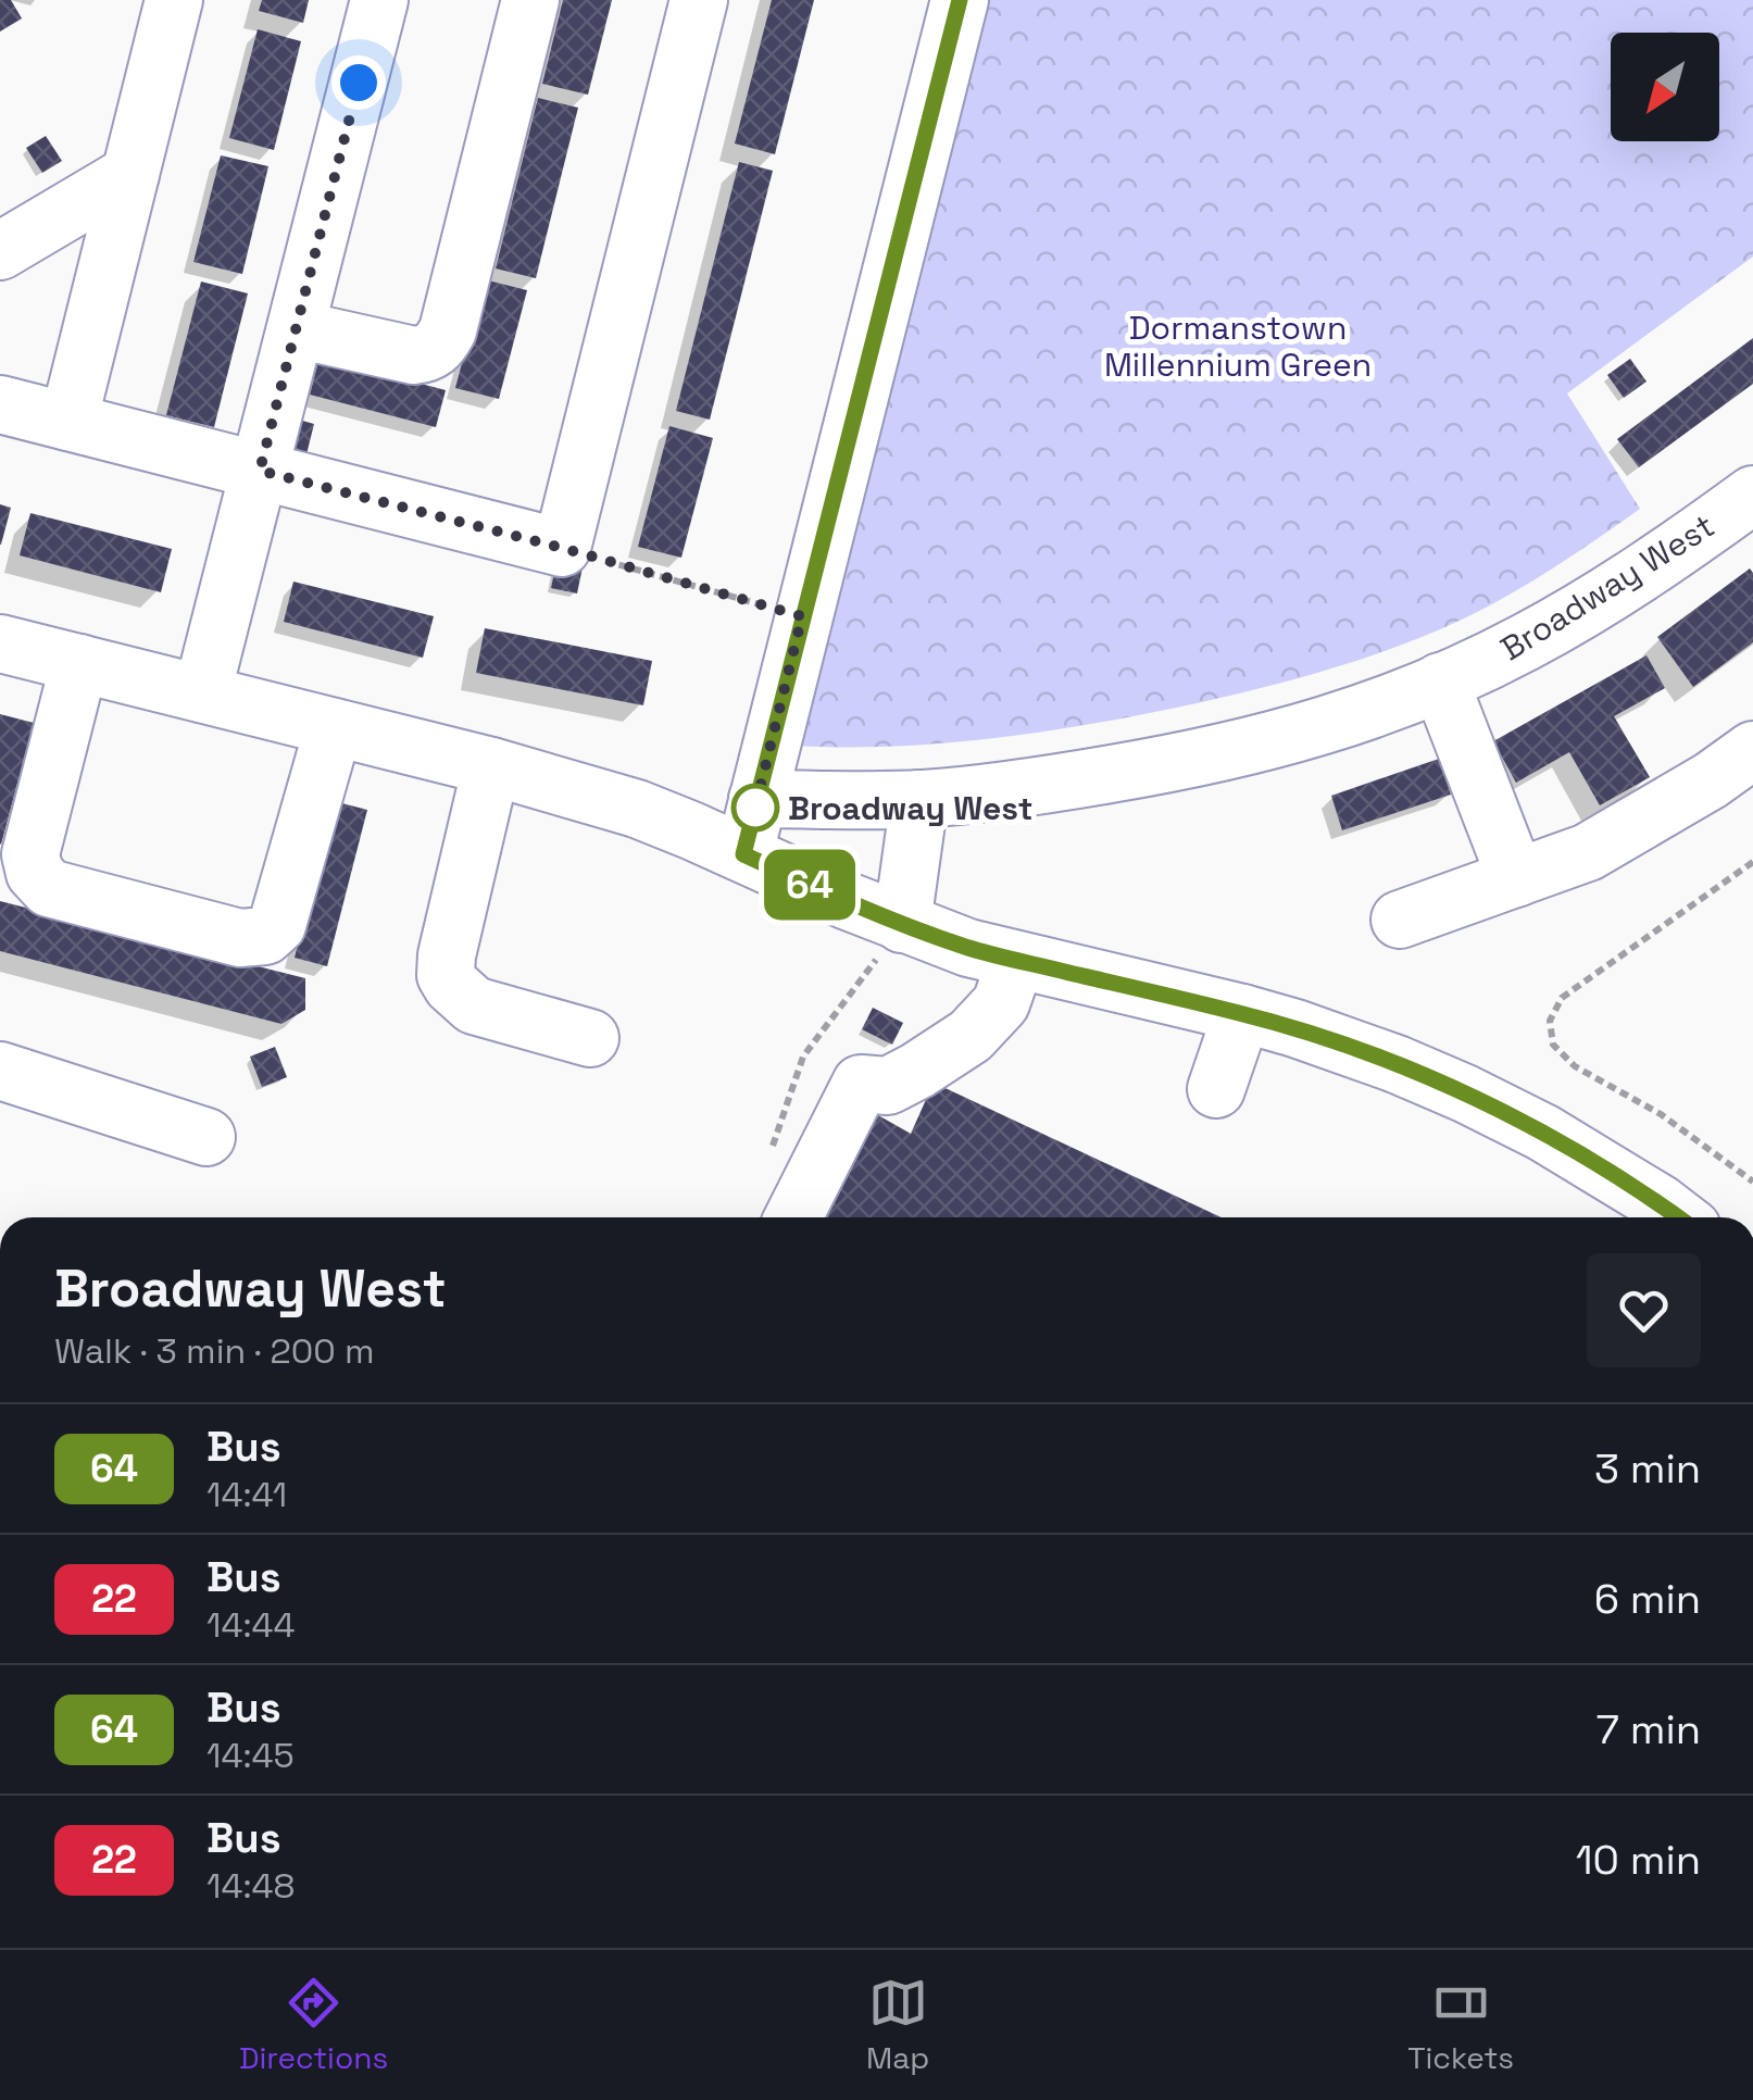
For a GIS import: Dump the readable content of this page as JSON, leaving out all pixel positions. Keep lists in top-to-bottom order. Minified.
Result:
{"streets":{"street":["Broadway West"]},"parks":["Dormanstown Millennium Green"],"places":["Broadway West"],"lines":["bus line 64"],"north":"bottom left","page":{"on_map":"64","heading":["Broadway West","Walk · 3 min · 200 m"],"list":[{"mark":"64","name":"Bus","note":"14:41","value":"3 min"},{"mark":"22","name":"Bus","note":"14:44","value":"6 min"},{"mark":"64","name":"Bus","note":"14:45","value":"7 min"},{"mark":"22","name":"Bus","note":"14:48","value":"10 min"}],"tabs":["Directions","Map","Tickets"]}}
